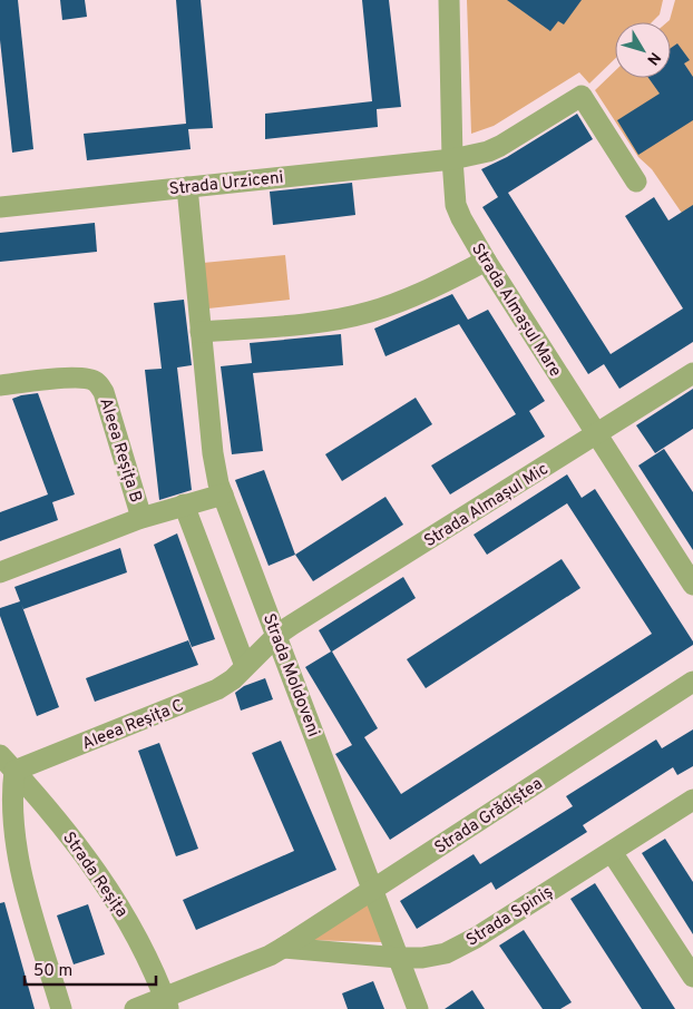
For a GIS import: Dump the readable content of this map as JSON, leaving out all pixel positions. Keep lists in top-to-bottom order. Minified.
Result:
{"streets":{"street":["Strada Urziceni","Strada Almașul Mare","Aleea Reșița B","Strada Almașul Mic","Strada Moldoveni","Aleea Reșița C","Strada Grădiștea","Strada Reșița","Strada Spiniș"]},"crossings":[["Strada Urziceni","Strada Almașul Mare"],["Strada Urziceni","Strada Moldoveni"],["Strada Almașul Mare","Strada Almașul Mic"],["Aleea Reșița B","Strada Moldoveni"],["Strada Almașul Mic","Strada Moldoveni"],["Strada Almașul Mic","Aleea Reșița C"],["Strada Moldoveni","Aleea Reșița C"],["Strada Moldoveni","Strada Grădiștea"],["Strada Moldoveni","Strada Spiniș"],["Aleea Reșița C","Strada Reșița"],["Strada Grădiștea","Strada Reșița"],["Strada Grădiștea","Strada Spiniș"]],"scale_bar":"50 m","north":"bottom right"}
